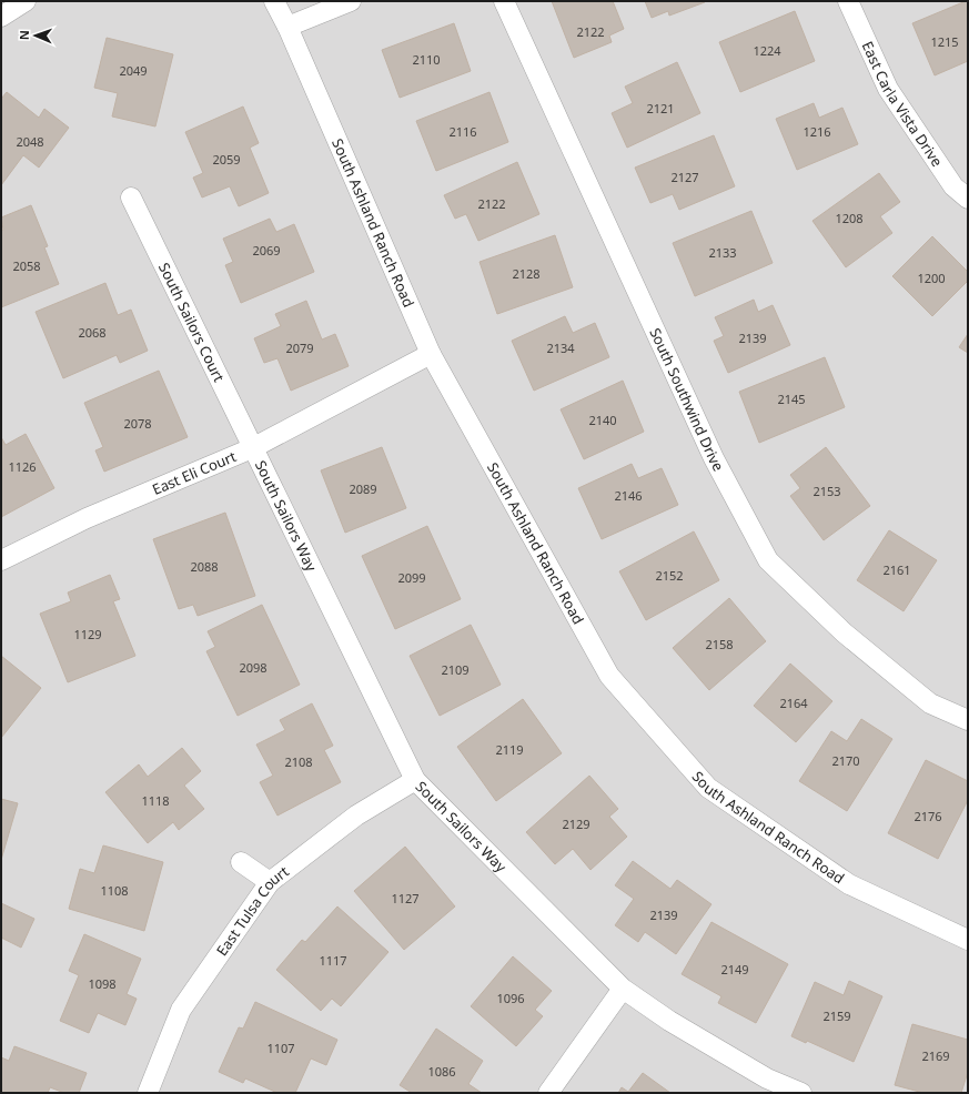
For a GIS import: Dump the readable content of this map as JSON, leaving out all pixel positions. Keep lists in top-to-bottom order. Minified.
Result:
{"streets":{"street":["East Carla Vista Drive","South Ashland Ranch Road","South Sailors Court","South Southwind Drive","East Eli Court","South Sailors Way","East Tulsa Court"]},"crossings":[["South Ashland Ranch Road","East Eli Court"],["South Sailors Court","East Eli Court"],["South Sailors Court","South Sailors Way"],["East Eli Court","South Sailors Way"],["South Sailors Way","East Tulsa Court"]],"house_numbers":["2122","1215","1224","2110","2049","2121","2116","1216","2048","2059","2127","2122","1208","2069","2133","2058","2128","1200","2068","2139","2079","2134","2145","2140","2078","1126","2089","2153","2146","2088","2161","2152","2099","1129","2158","2098","2109","2164","2119","2170","2108","1118","2176","2129","1108","1127","2139","1117","2149","1098","1096","2159","1107","2169","1086"],"north":"left"}
